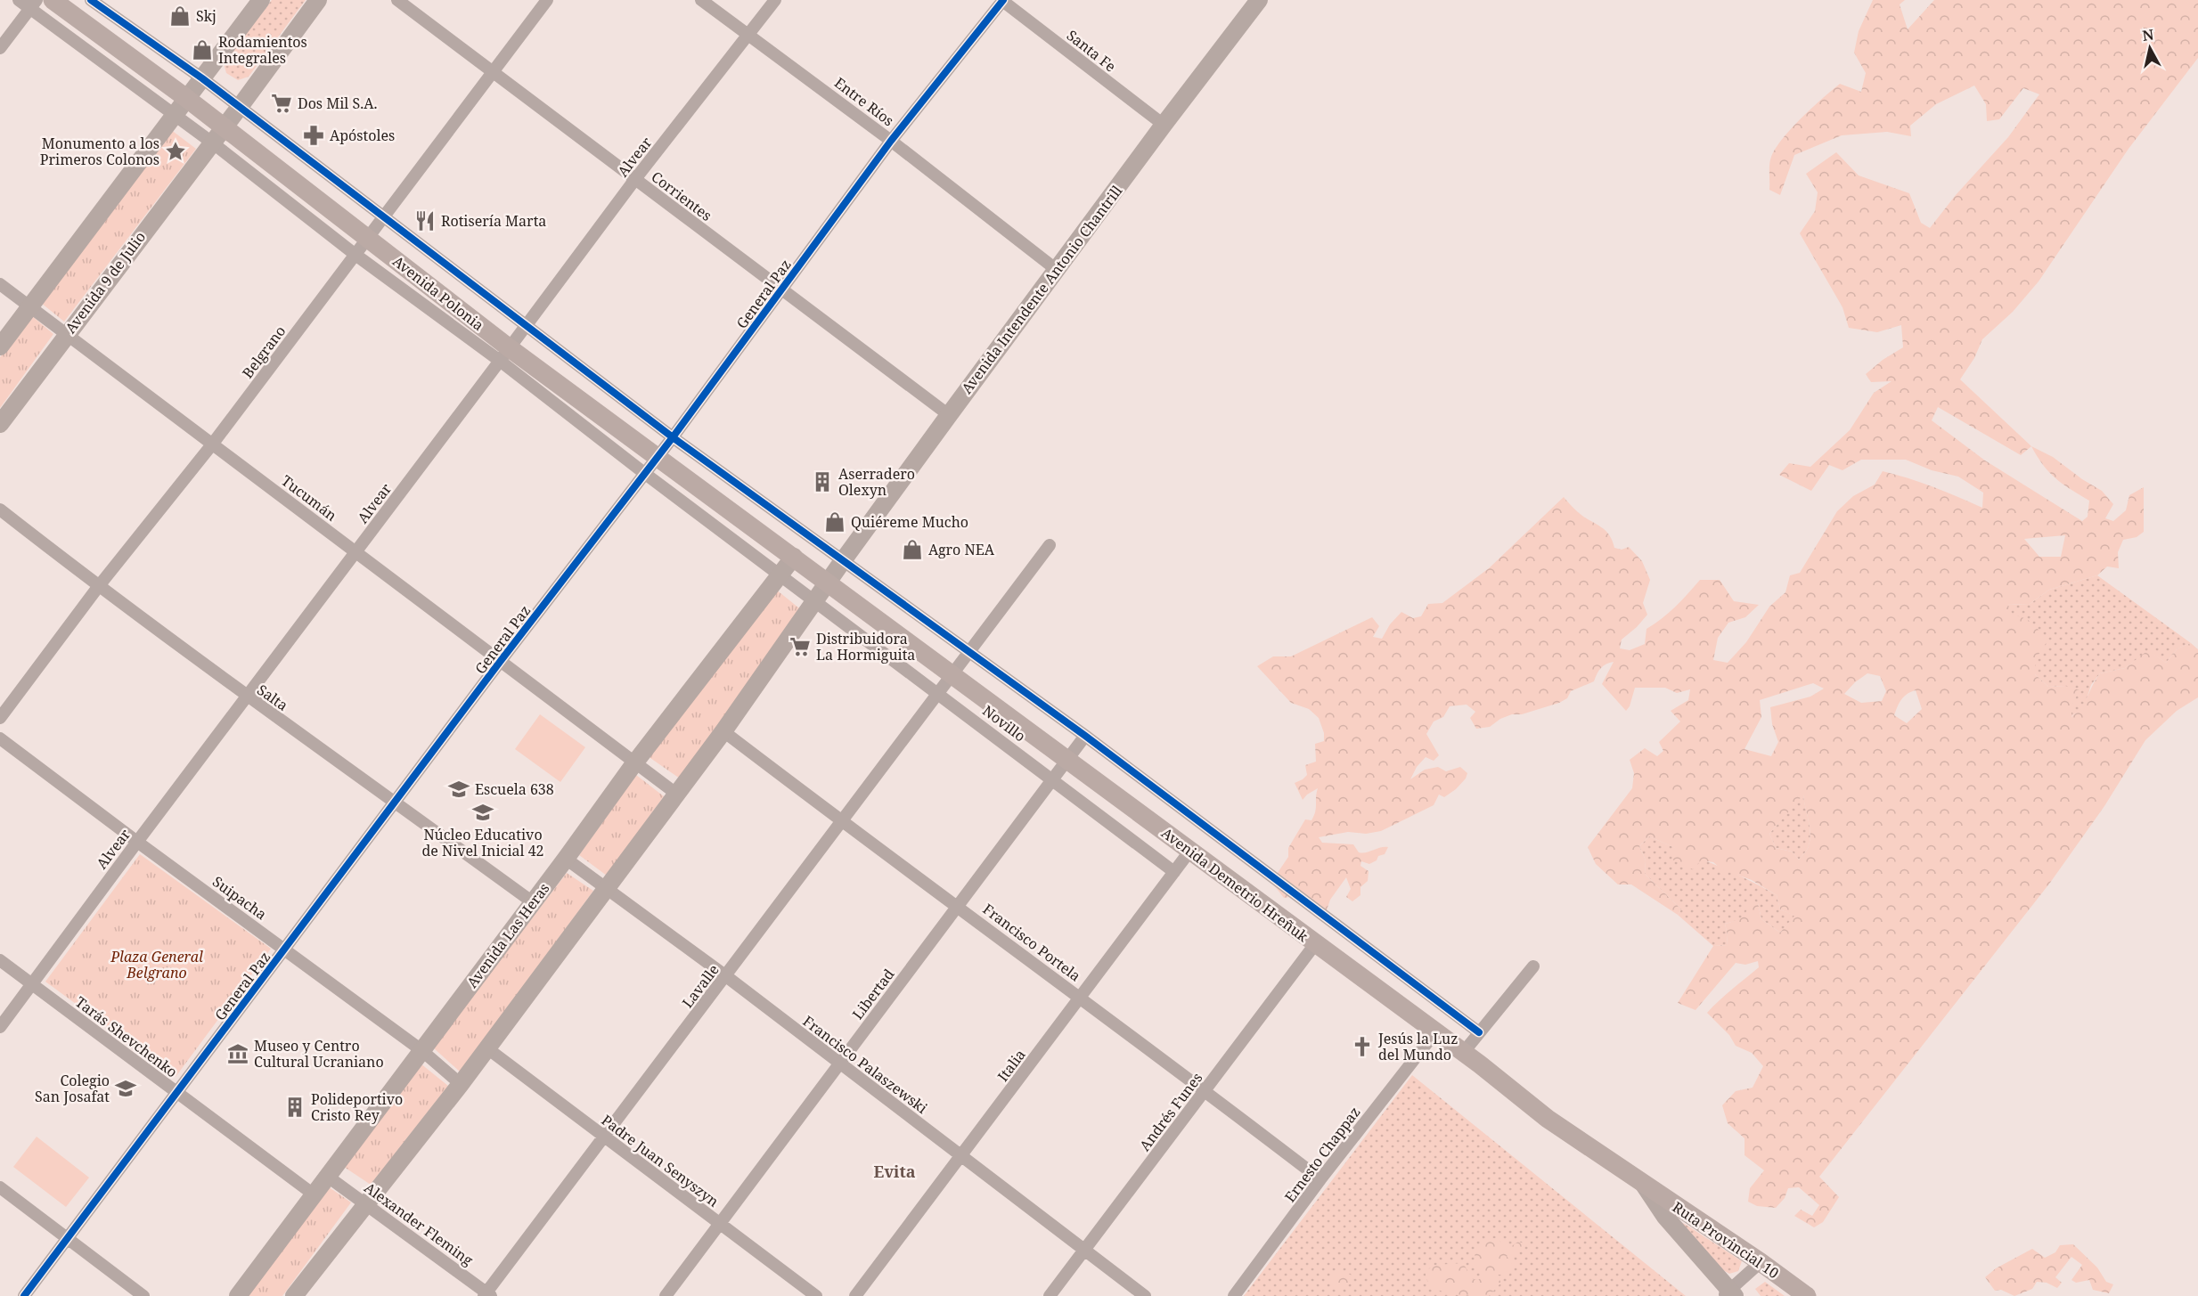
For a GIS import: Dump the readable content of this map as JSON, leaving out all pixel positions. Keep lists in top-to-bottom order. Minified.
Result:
{"streets":{"main road":["Avenida 9 de Julio","Avenida Intendente Antonio Chantrill","Avenida Polonia","Avenida Demetrio Hreñuk","Avenida Las Heras","Ruta Provincial 10"],"street":["Santa Fe","Entre Ríos","Alvear","Corrientes","General Paz","Belgrano","Tucumán","Salta","Novillo","Suipacha","Francisco Portela","Lavalle","Libertad","Tarás Shevchenko","Francisco Palaszewski","Italia","Andrés Funes","Ernesto Chappaz","Padre Juan Senyszyn","Alexander Fleming"]},"crossings":[["Santa Fe","Avenida Intendente Antonio Chantrill"],["Santa Fe","General Paz"],["Entre Ríos","Alvear"],["Entre Ríos","Avenida Intendente Antonio Chantrill"],["Entre Ríos","General Paz"],["Alvear","Corrientes"],["Alvear","Avenida Polonia"],["Alvear","Tucumán"],["Alvear","Salta"],["Alvear","Suipacha"],["Alvear","Tarás Shevchenko"],["Corrientes","Avenida Intendente Antonio Chantrill"],["Corrientes","General Paz"],["Corrientes","Belgrano"],["Avenida 9 de Julio","Avenida Polonia"],["Avenida 9 de Julio","Tucumán"],["Avenida Intendente Antonio Chantrill","Avenida Polonia"],["Avenida Intendente Antonio Chantrill","Novillo"],["Avenida Intendente Antonio Chantrill","Avenida Demetrio Hreñuk"],["Avenida Polonia","General Paz"],["Avenida Polonia","Belgrano"],["Avenida Polonia","Novillo"],["Avenida Polonia","Avenida Demetrio Hreñuk"],["Avenida Polonia","Avenida Las Heras"],["General Paz","Tucumán"],["General Paz","Salta"],["General Paz","Suipacha"],["General Paz","Tarás Shevchenko"],["Belgrano","Tucumán"],["Belgrano","Salta"],["Tucumán","Avenida Las Heras"],["Salta","Avenida Las Heras"],["Novillo","Lavalle"],["Novillo","Libertad"],["Novillo","Italia"],["Avenida Demetrio Hreñuk","Lavalle"],["Avenida Demetrio Hreñuk","Libertad"],["Avenida Demetrio Hreñuk","Italia"],["Avenida Demetrio Hreñuk","Andrés Funes"],["Avenida Demetrio Hreñuk","Ernesto Chappaz"],["Avenida Demetrio Hreñuk","Ruta Provincial 10"],["Suipacha","Avenida Las Heras"],["Avenida Las Heras","Tarás Shevchenko"],["Avenida Las Heras","Francisco Palaszewski"],["Avenida Las Heras","Alexander Fleming"],["Francisco Portela","Lavalle"],["Francisco Portela","Libertad"],["Francisco Portela","Italia"],["Francisco Portela","Andrés Funes"],["Francisco Portela","Ernesto Chappaz"],["Lavalle","Francisco Palaszewski"],["Lavalle","Padre Juan Senyszyn"],["Lavalle","Alexander Fleming"],["Libertad","Francisco Palaszewski"],["Libertad","Padre Juan Senyszyn"],["Francisco Palaszewski","Italia"],["Francisco Palaszewski","Andrés Funes"]],"districts":["Evita"],"parks":["Plaza General Belgrano"],"places":{"shop":["Skj","Rodamientos Integrales","Quiéreme Mucho","Agro NEA"],"supermarket":["Dos Mil S.A.","Distribuidora La Hormiguita"],"pharmacy":["Apóstoles"],"place":["Monumento a los Primeros Colonos"],"restaurant":["Rotisería Marta"],"building":["Aserradero Olexyn","Polideportivo Cristo Rey"],"school or university":["Escuela 638","Núcleo Educativo de Nivel Inicial 42","Colegio San Josafat"],"church":["Jesús la Luz del Mundo"],"museum":["Museo y Centro Cultural Ucraniano"]},"north":"top"}
